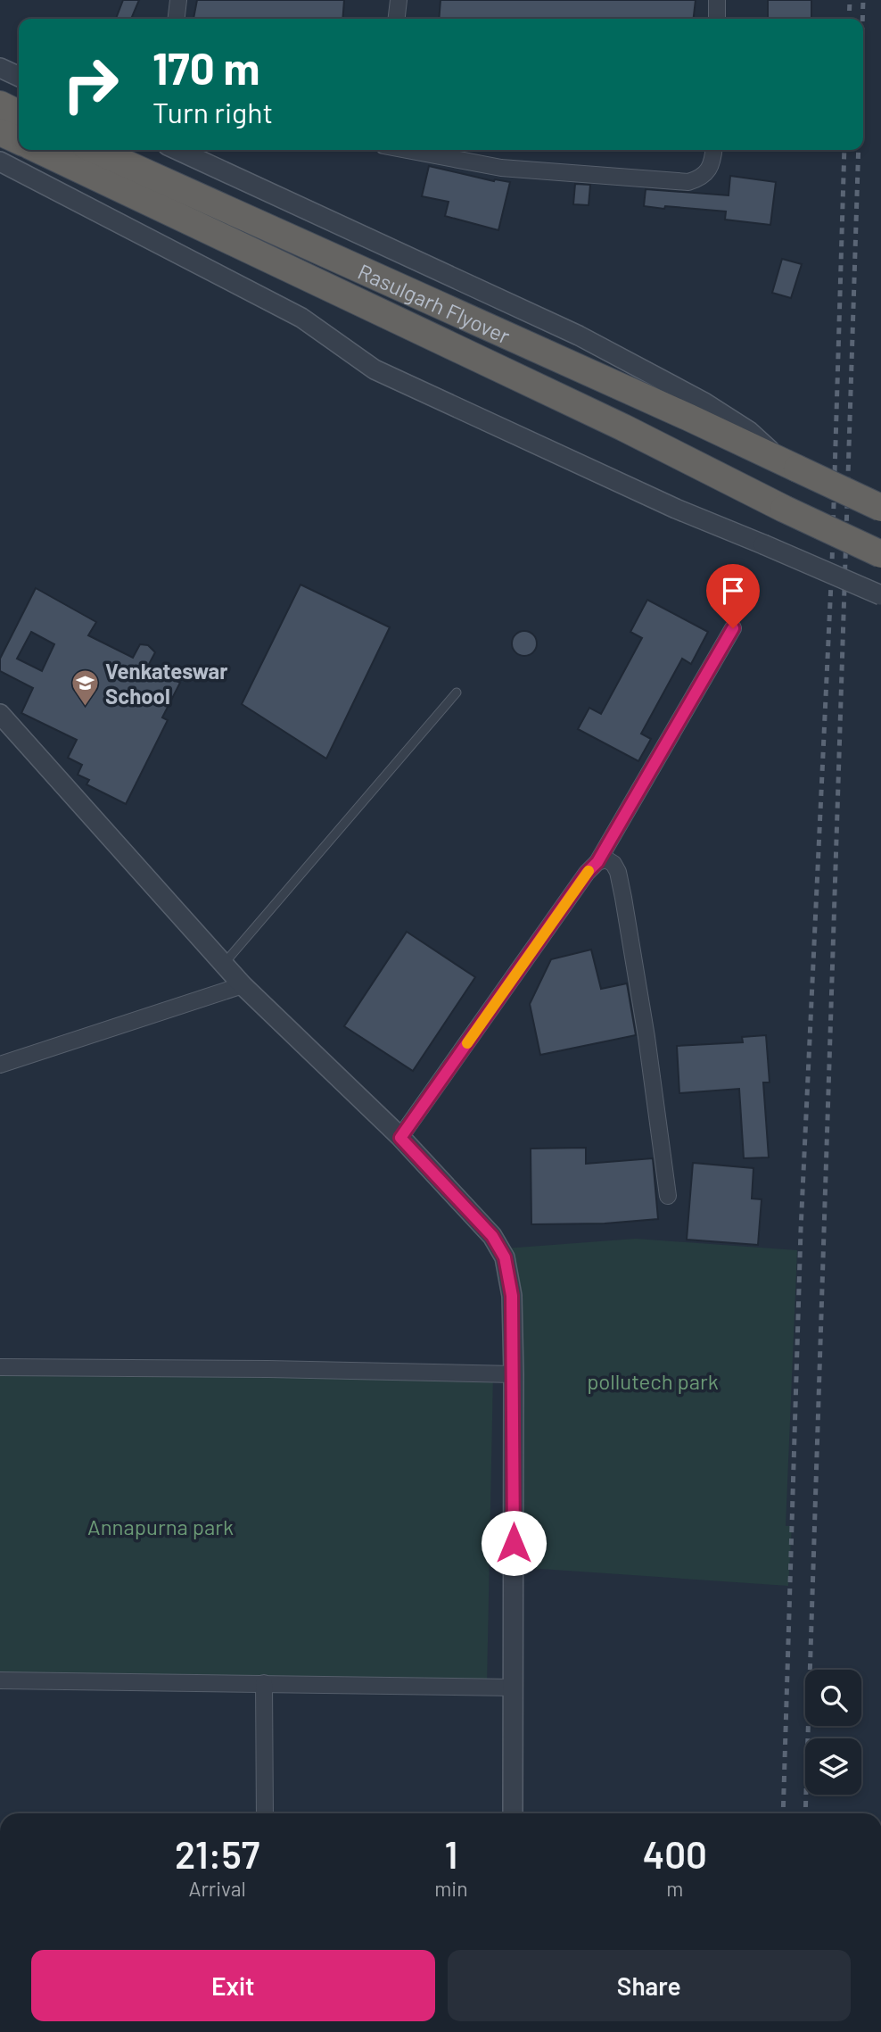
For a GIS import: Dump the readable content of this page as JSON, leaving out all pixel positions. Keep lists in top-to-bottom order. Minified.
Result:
{"streets":{"highway":["Rasulgarh Flyover"]},"parks":["pollutech park","Annapurna park"],"places":{"school or university":["Venkateswar School"]},"page":{"turn":["170 m","Turn right"],"eta":["21:57","Arrival","1","min","400","m"],"buttons":["Exit","Share"]}}
